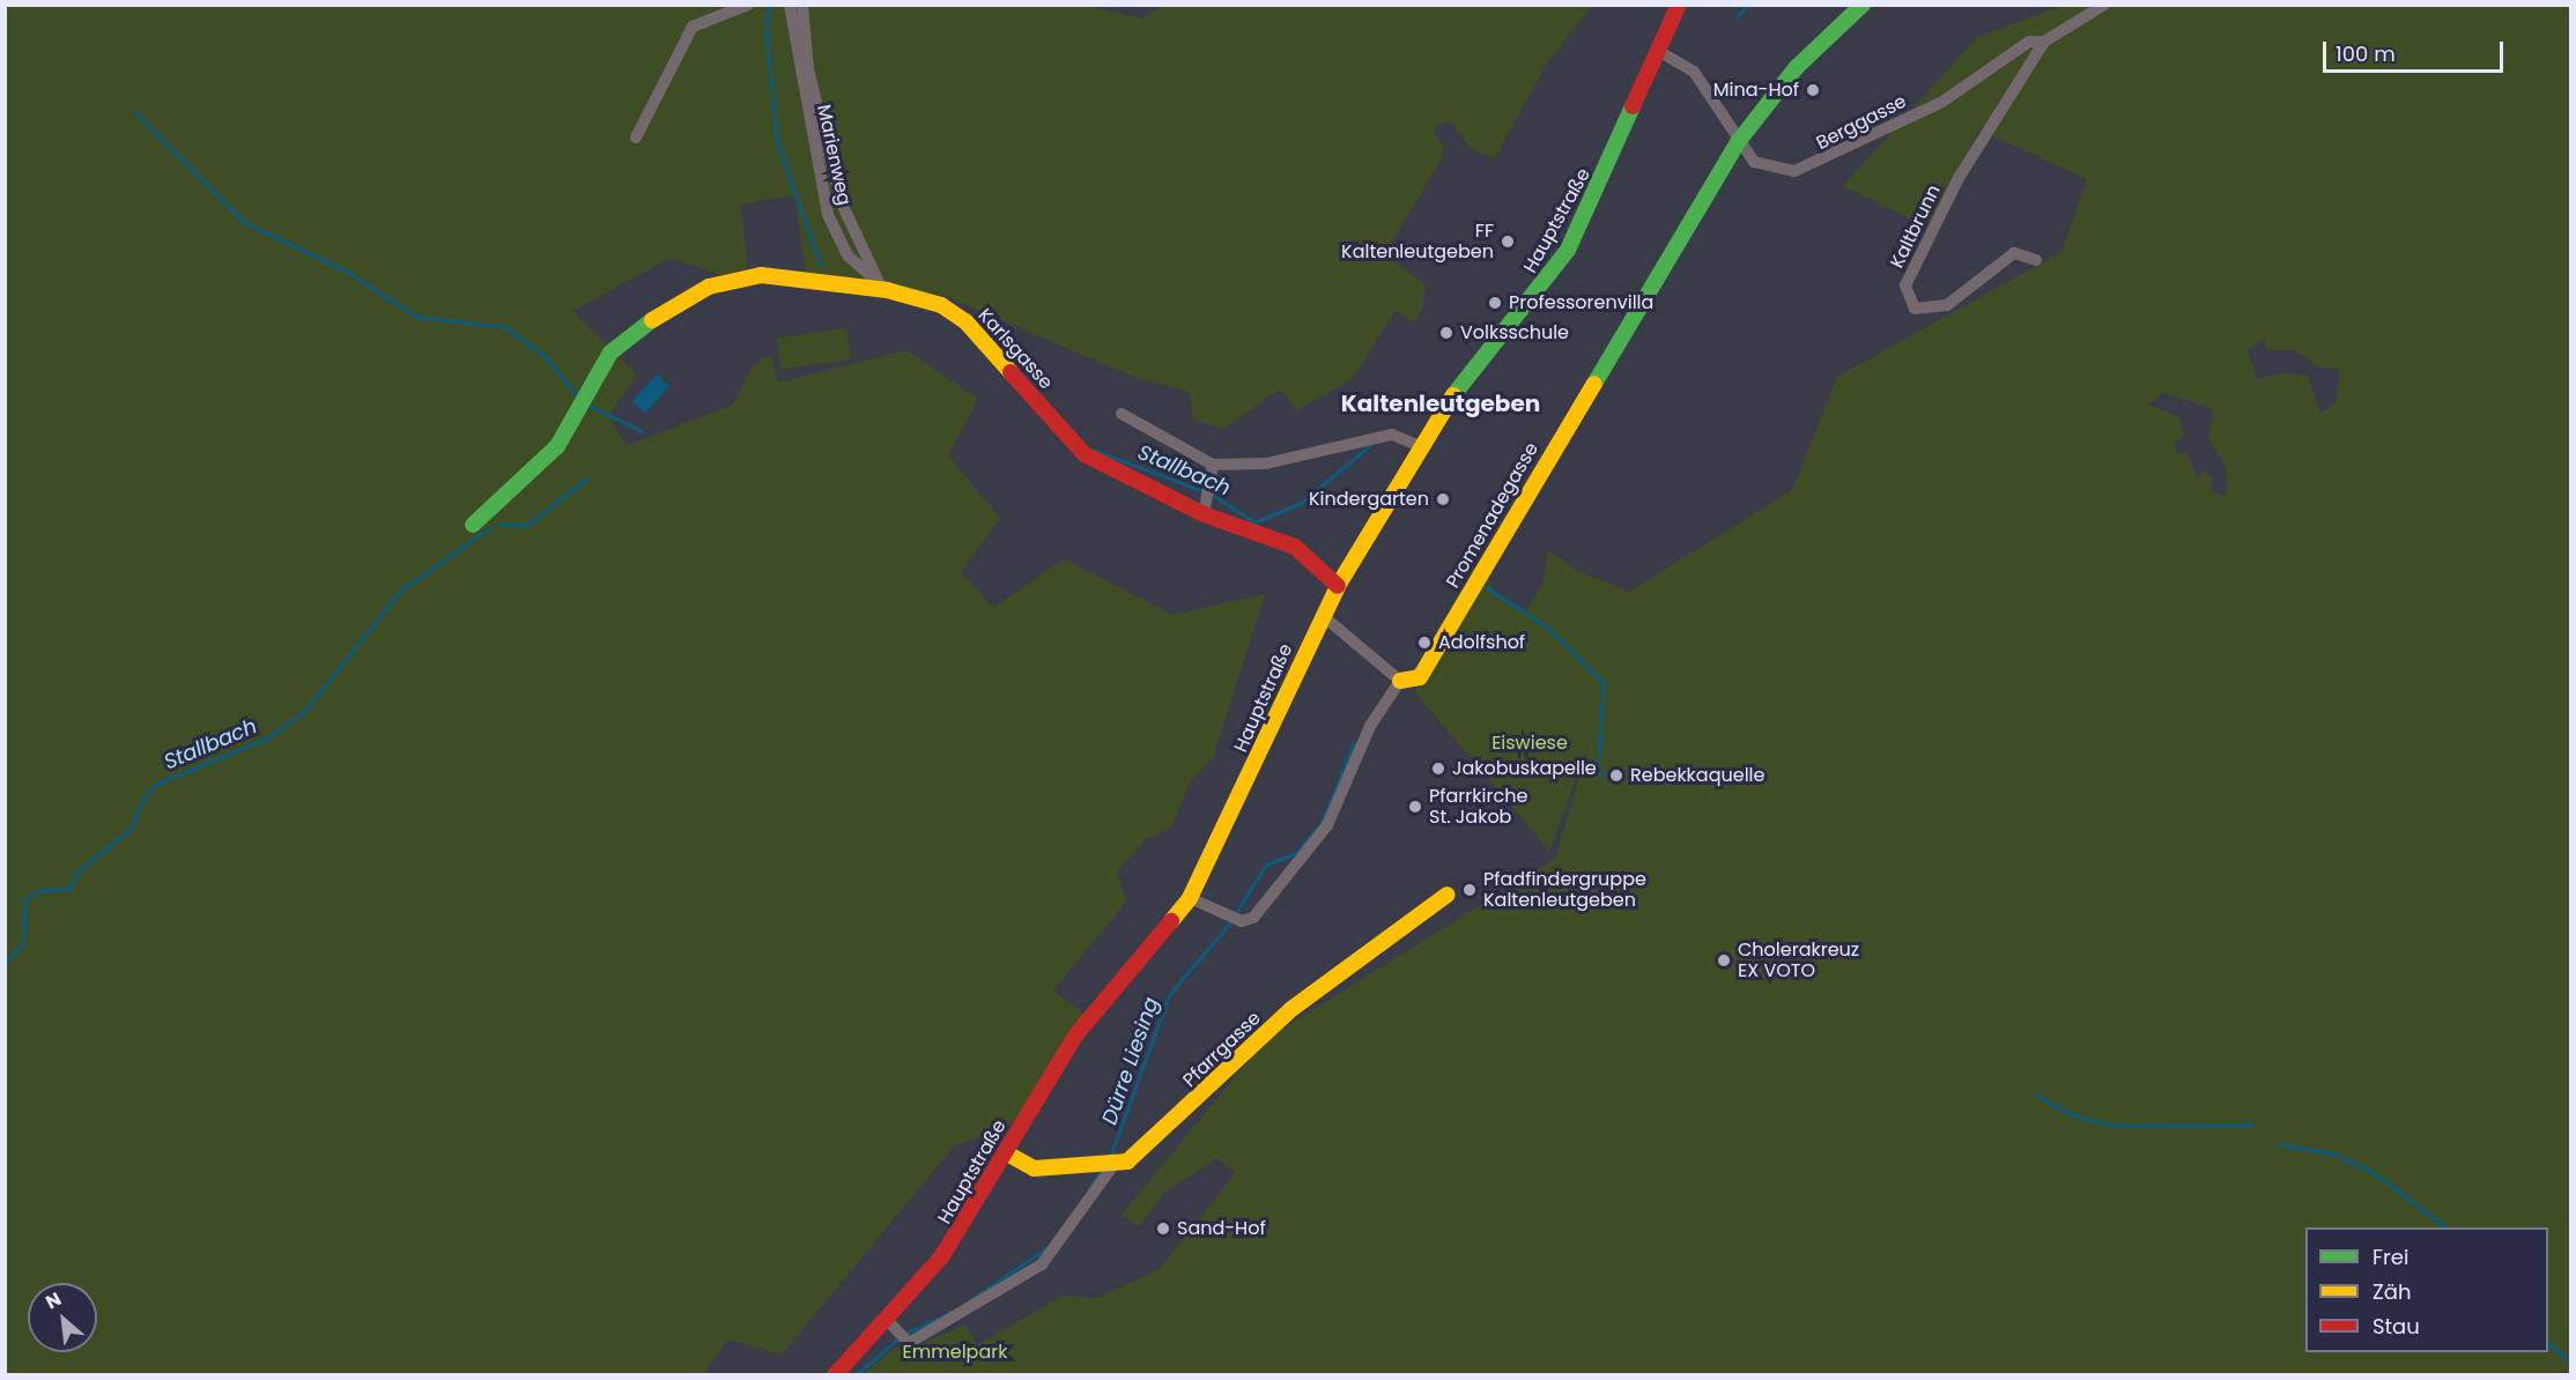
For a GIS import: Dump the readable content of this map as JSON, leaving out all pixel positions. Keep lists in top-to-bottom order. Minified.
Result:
{"streets":{"street":["Berggasse","Marienweg","Hauptstraße","Kaltbrunn","Karlsgasse","Promenadegasse","Pfarrgasse"]},"crossings":[["Berggasse","Hauptstraße"],["Berggasse","Kaltbrunn"],["Berggasse","Promenadegasse"],["Marienweg","Karlsgasse"],["Hauptstraße","Karlsgasse"],["Hauptstraße","Promenadegasse"],["Hauptstraße","Pfarrgasse"]],"districts":["Kaltenleutgeben"],"water":["Stallbach","Dürre Liesing"],"parks":["Eiswiese","Emmelpark"],"places":["Mina-Hof","FF Kaltenleutgeben","Professorenvilla","Volksschule","Kindergarten","Adolfshof","Jakobuskapelle","Rebekkaquelle","Pfarrkirche St. Jakob","Pfadfindergruppe Kaltenleutgeben","Cholerakreuz EX VOTO","Sand-Hof"],"legend":["Frei","Zäh","Stau"],"scale_bar":"100 m","north":"top left"}
